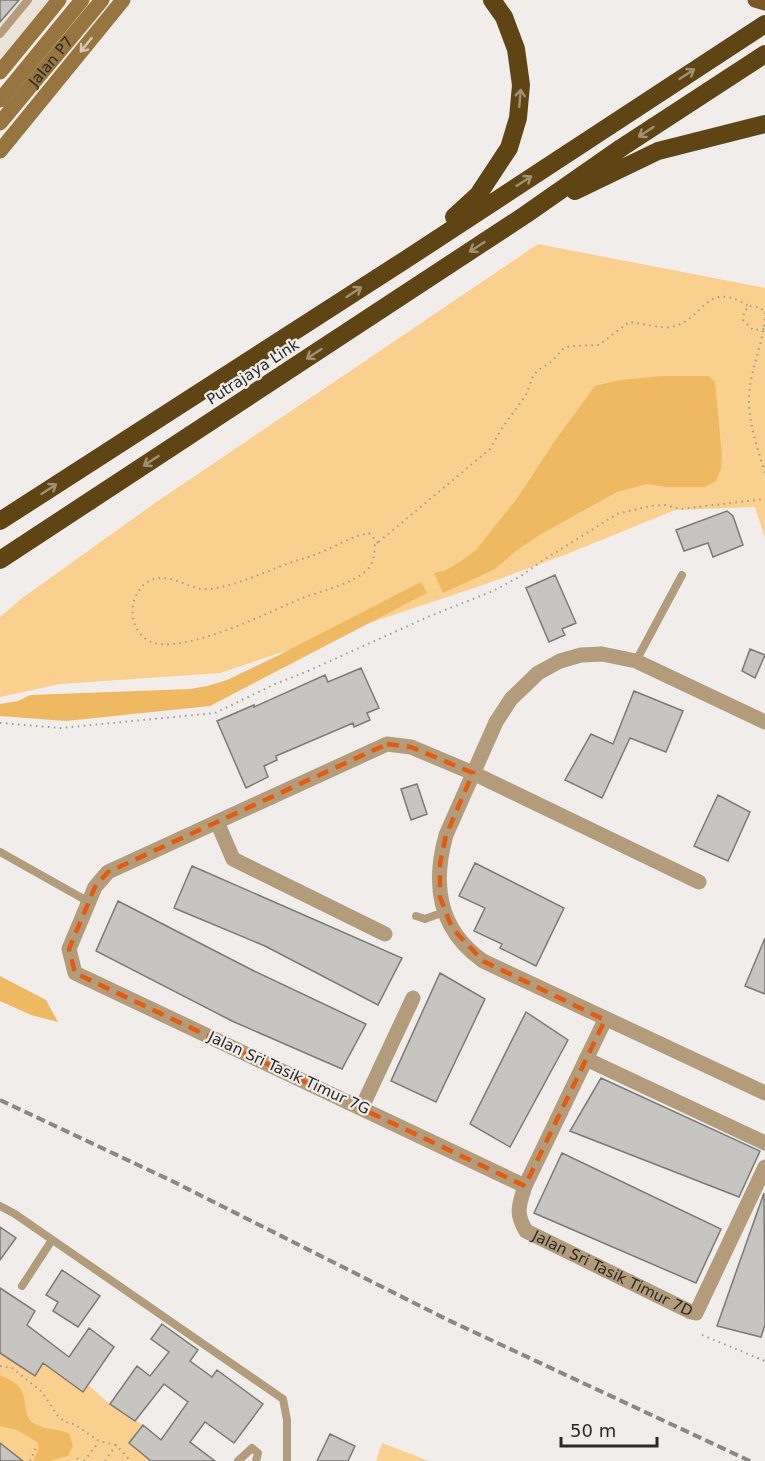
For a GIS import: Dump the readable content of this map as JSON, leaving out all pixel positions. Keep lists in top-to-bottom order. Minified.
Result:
{"streets":{"highway":["Putrajaya Link"],"street":["Jalan P7","Jalan Sri Tasik Timur 7G","Jalan Sri Tasik Timur 7D"]},"crossings":[["Jalan Sri Tasik Timur 7G","Jalan Sri Tasik Timur 7D"]],"scale_bar":"50 m"}
